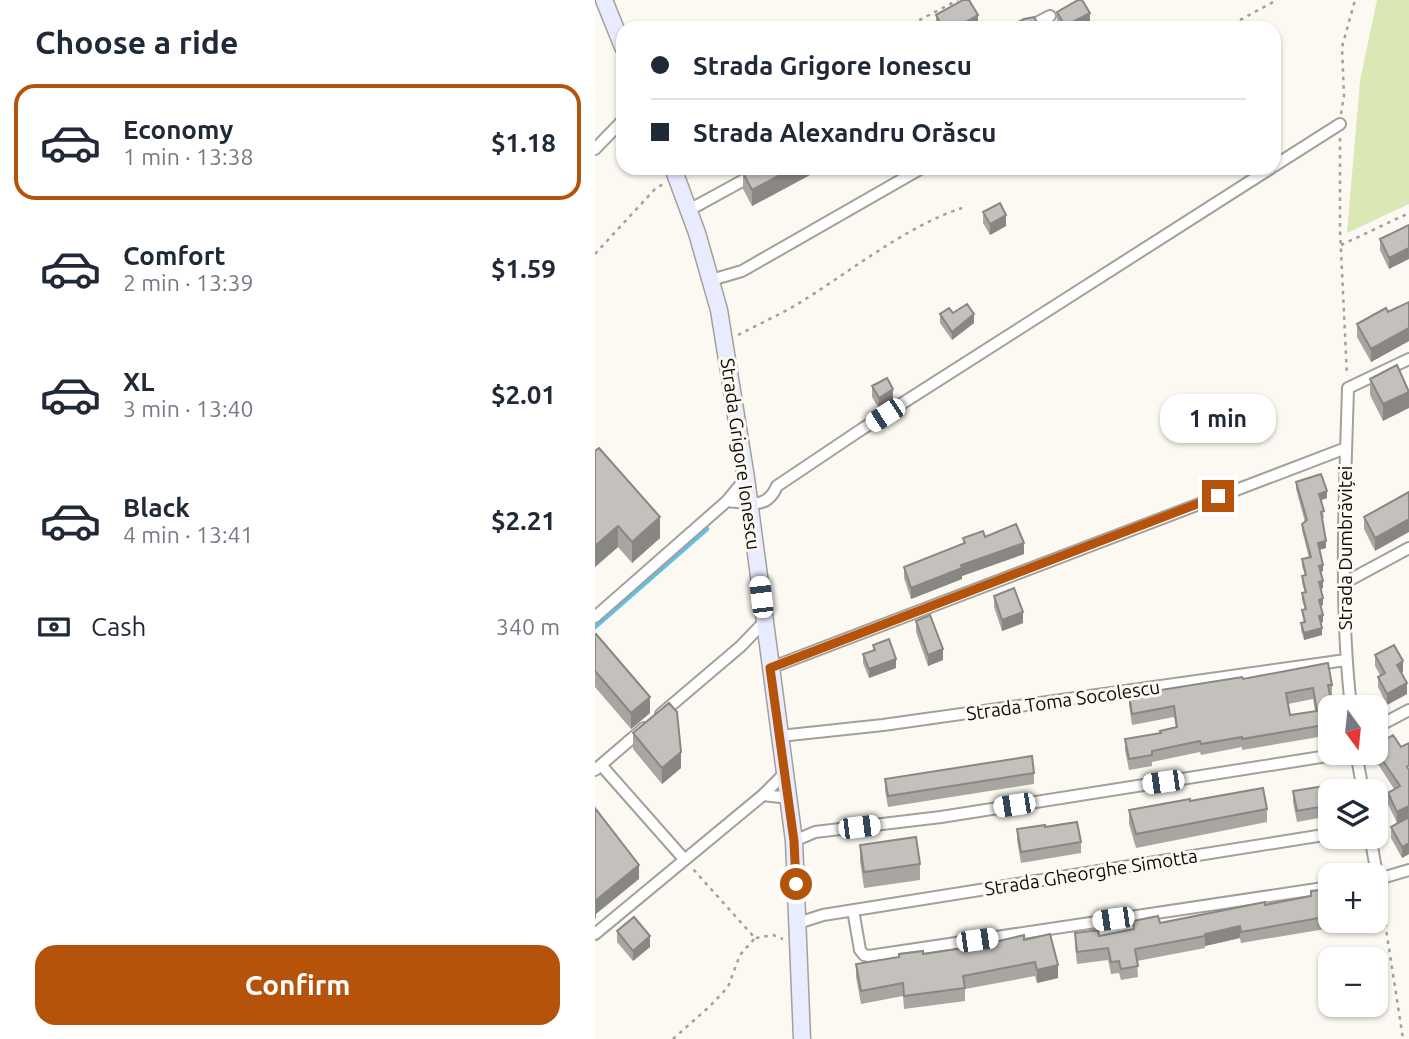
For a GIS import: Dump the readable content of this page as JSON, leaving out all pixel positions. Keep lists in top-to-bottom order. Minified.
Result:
{"streets":{"main road":["Strada Grigore Ionescu"],"street":["Strada Dumbrăviței","Strada Toma Socolescu","Strada Gheorghe Simotta"]},"crossings":[["Strada Grigore Ionescu","Strada Toma Socolescu"],["Strada Grigore Ionescu","Strada Gheorghe Simotta"],["Strada Dumbrăviței","Strada Toma Socolescu"]],"north":"bottom","page":{"heading":"Choose a ride","banner":["Strada Grigore Ionescu","Strada Alexandru Orăscu"],"list":[{"name":"Economy","note":"1 min · 13:38","value":"$1.18"},{"name":"Comfort","note":"2 min · 13:39","value":"$1.59"},{"name":"XL","note":"3 min · 13:40","value":"$2.01"},{"name":"Black","note":"4 min · 13:41","value":"$2.21"}],"bubble":"1 min","pay":["Cash","340 m"],"map_buttons":["+","−"],"buttons":"Confirm"}}
